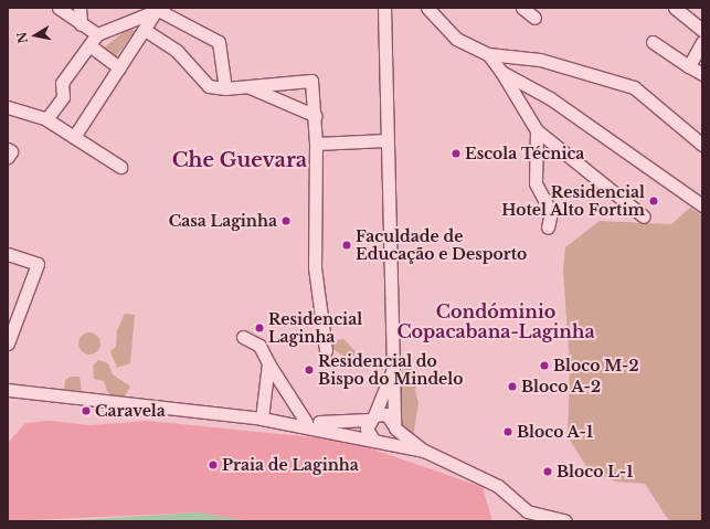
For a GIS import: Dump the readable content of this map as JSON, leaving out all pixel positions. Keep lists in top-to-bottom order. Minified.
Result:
{"districts":["Che Guevara","Condóminio Copacabana-Laginha"],"places":["Escola Técnica","Residencial Hotel Alto Fortim","Casa Laginha","Faculdade de Educação e Desporto","Residencial Laginha","Bloco M-2","Residencial do Bispo do Mindelo","Bloco A-2","Caravela","Bloco A-1","Praia de Laginha","Bloco L-1"],"north":"left"}
